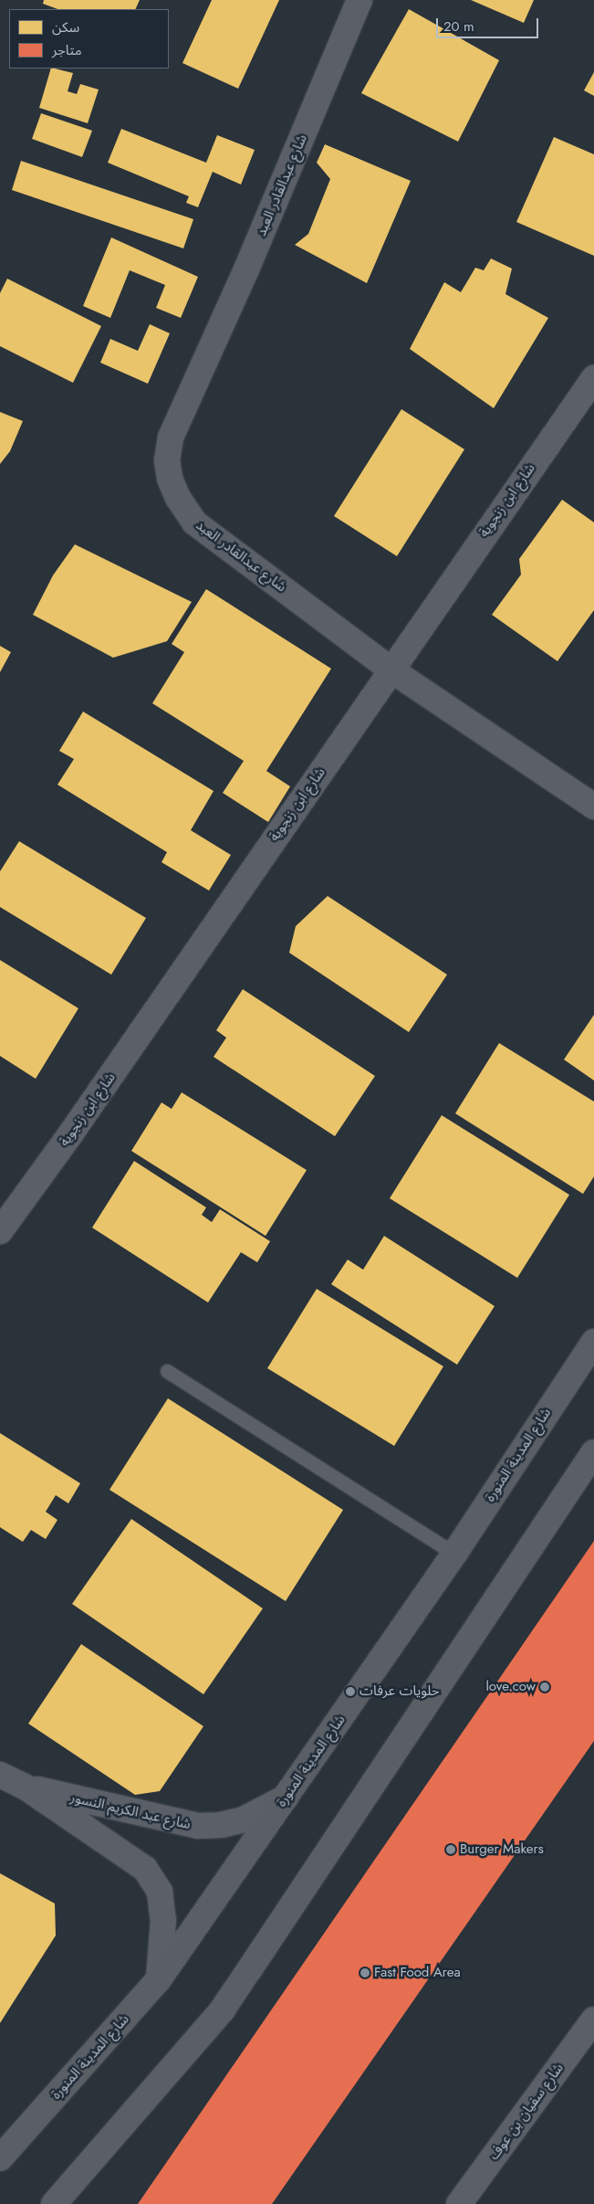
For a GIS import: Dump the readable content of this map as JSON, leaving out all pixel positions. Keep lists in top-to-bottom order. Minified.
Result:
{"streets":{"main road":["شارع المدينة المنورة"],"street":["شارع عبدالقادر العبد","شارع ابن زنجوية","شارع عبد الكريم النسور","شارع سفيان بن عوف"]},"crossings":[["شارع عبدالقادر العبد","شارع ابن زنجوية"],["شارع المدينة المنورة","شارع عبد الكريم النسور"]],"places":["love.cow","حلويات عرفات","Burger Makers","Fast Food Area"],"legend":["سكن","متاجر"],"scale_bar":"20 m"}
